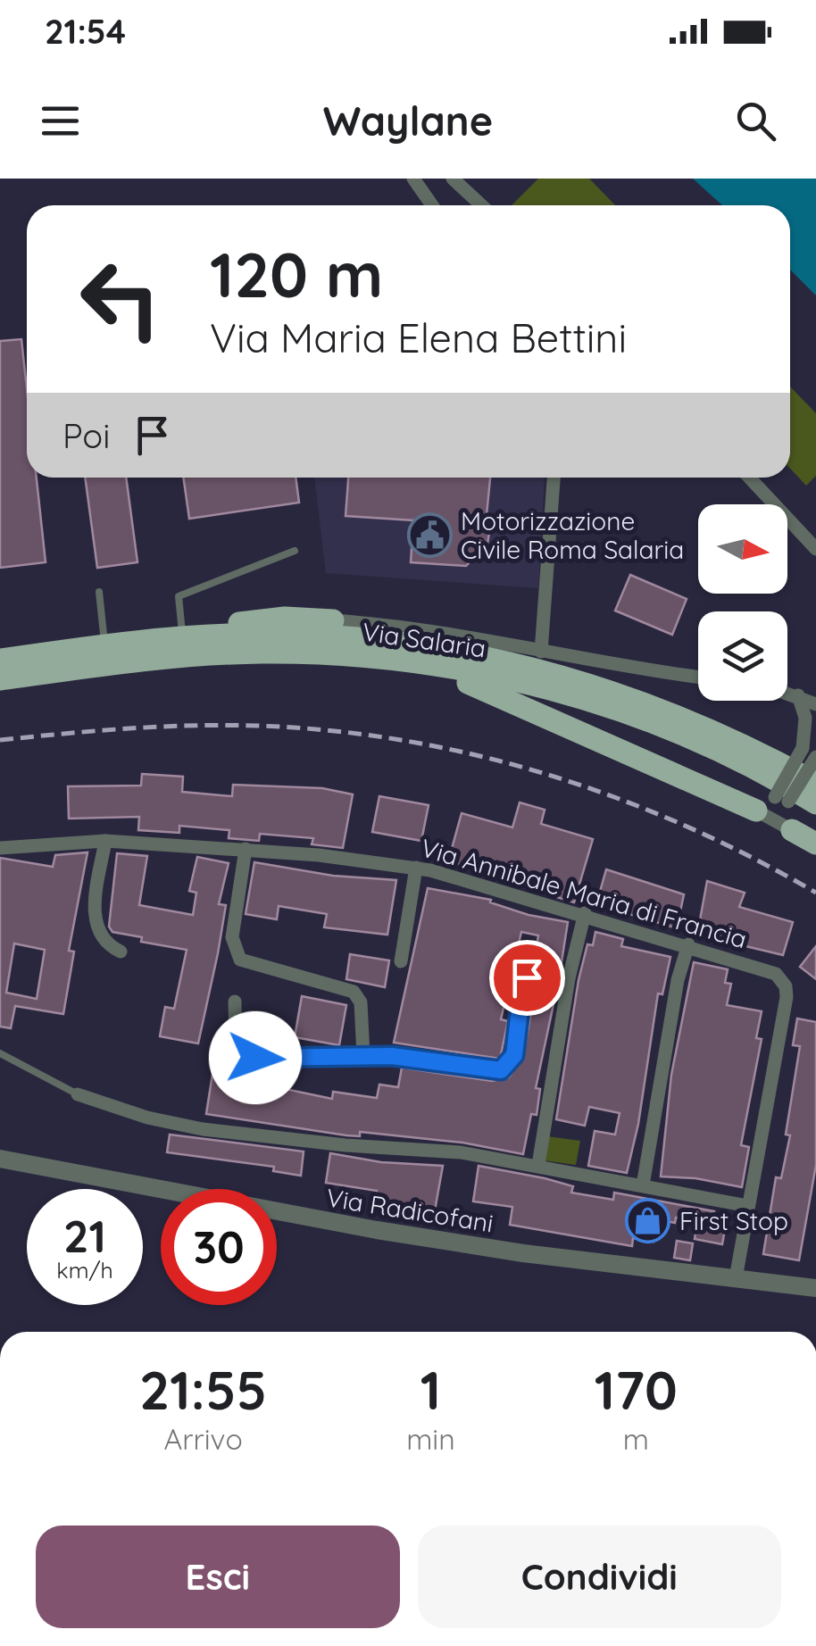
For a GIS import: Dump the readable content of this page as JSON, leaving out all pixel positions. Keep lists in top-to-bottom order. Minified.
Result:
{"streets":{"main road":["Via Salaria"],"street":["Via Annibale Maria di Francia","Via Radicofani"]},"places":{"public building":["Motorizzazione Civile Roma Salaria"],"shop":["First Stop"]},"north":"right","page":{"status":"21:54","header":"Waylane","turn":["120 m","Via Maria Elena Bettini"],"then":"Poi","speed":"21 km/h","limit":"30","eta":["21:55","Arrivo","1","min","170","m"],"buttons":["Esci","Condividi"]}}
